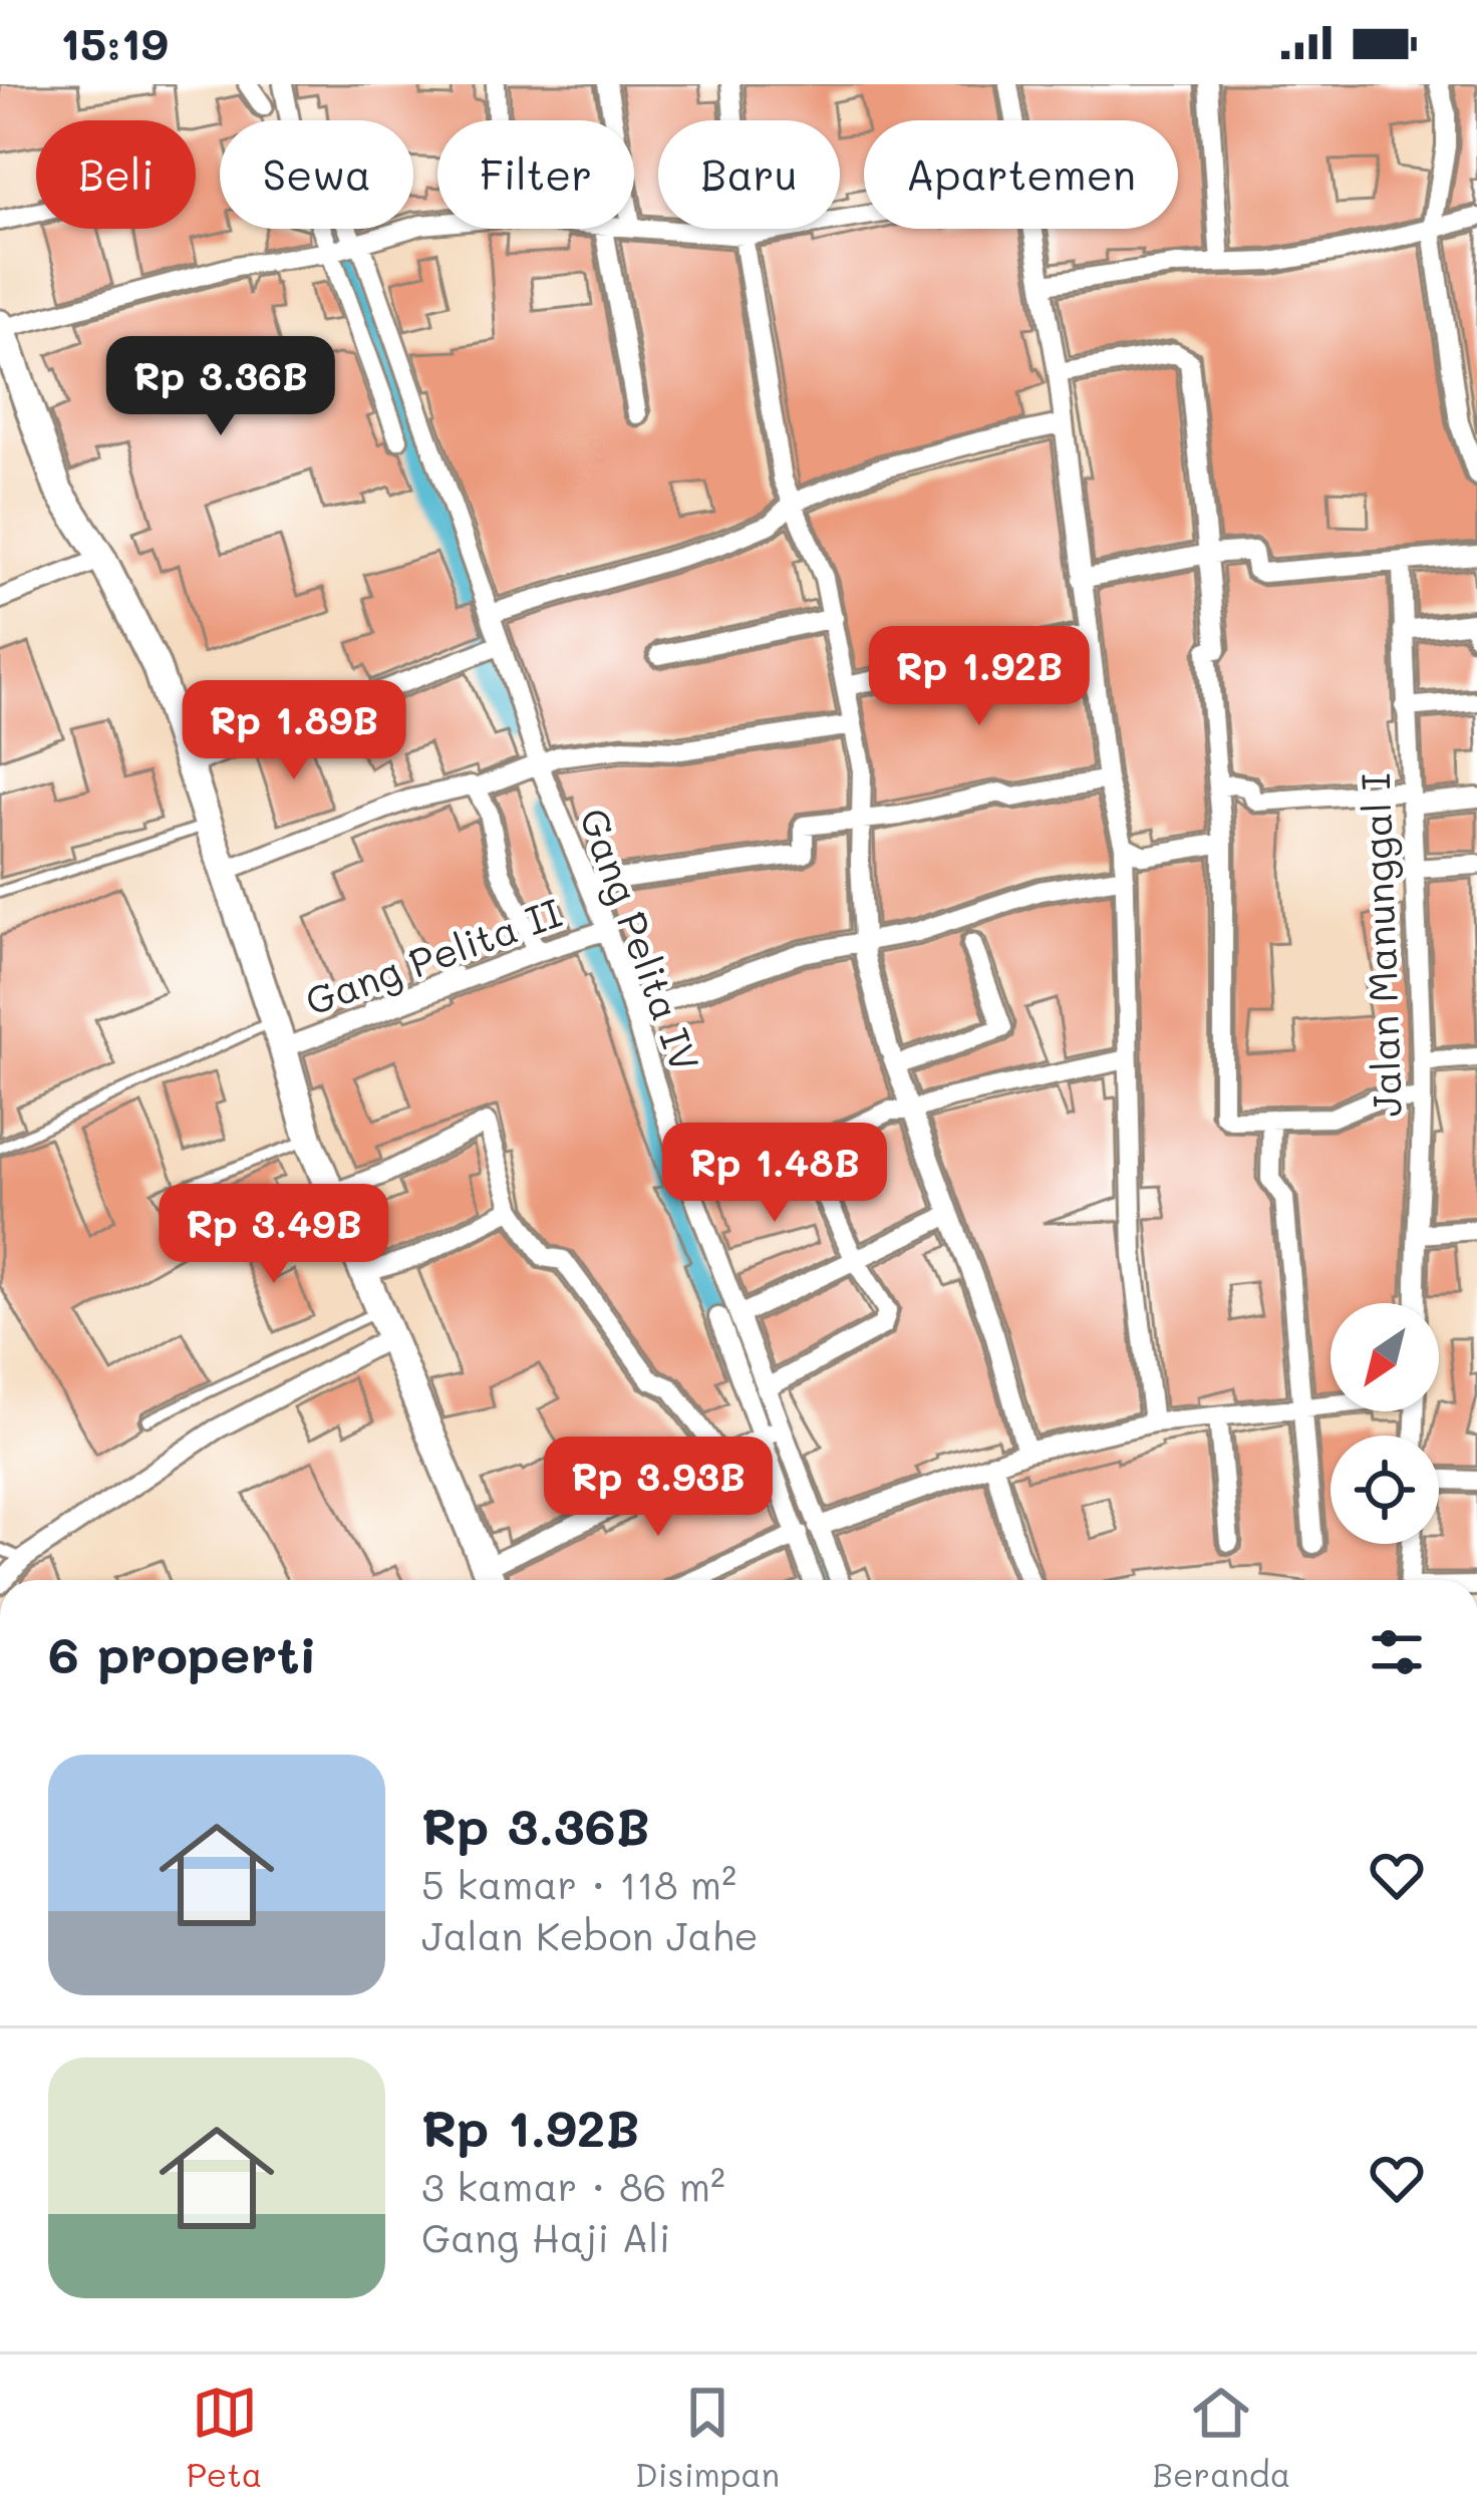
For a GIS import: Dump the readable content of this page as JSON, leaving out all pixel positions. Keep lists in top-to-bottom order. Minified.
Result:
{"streets":{"street":["Gang Pelita IV","Jalan Manunggal I","Gang Pelita II"]},"crossings":[["Gang Pelita IV","Gang Pelita II"]],"north":"bottom left","page":{"status":"15:19","chip":["Beli","Sewa","Filter","Baru","Apartemen"],"price":["Rp 3.36B","Rp 1.92B","Rp 1.89B","Rp 1.48B","Rp 3.49B","Rp 3.93B"],"heading":"6 properti","list":[{"name":"Rp 3.36B","note":"5 kamar · 118 m² · Jalan Kebon Jahe"},{"name":"Rp 1.92B","note":"3 kamar · 86 m² · Gang Haji Ali"}],"tabs":["Peta","Disimpan","Beranda"]}}
